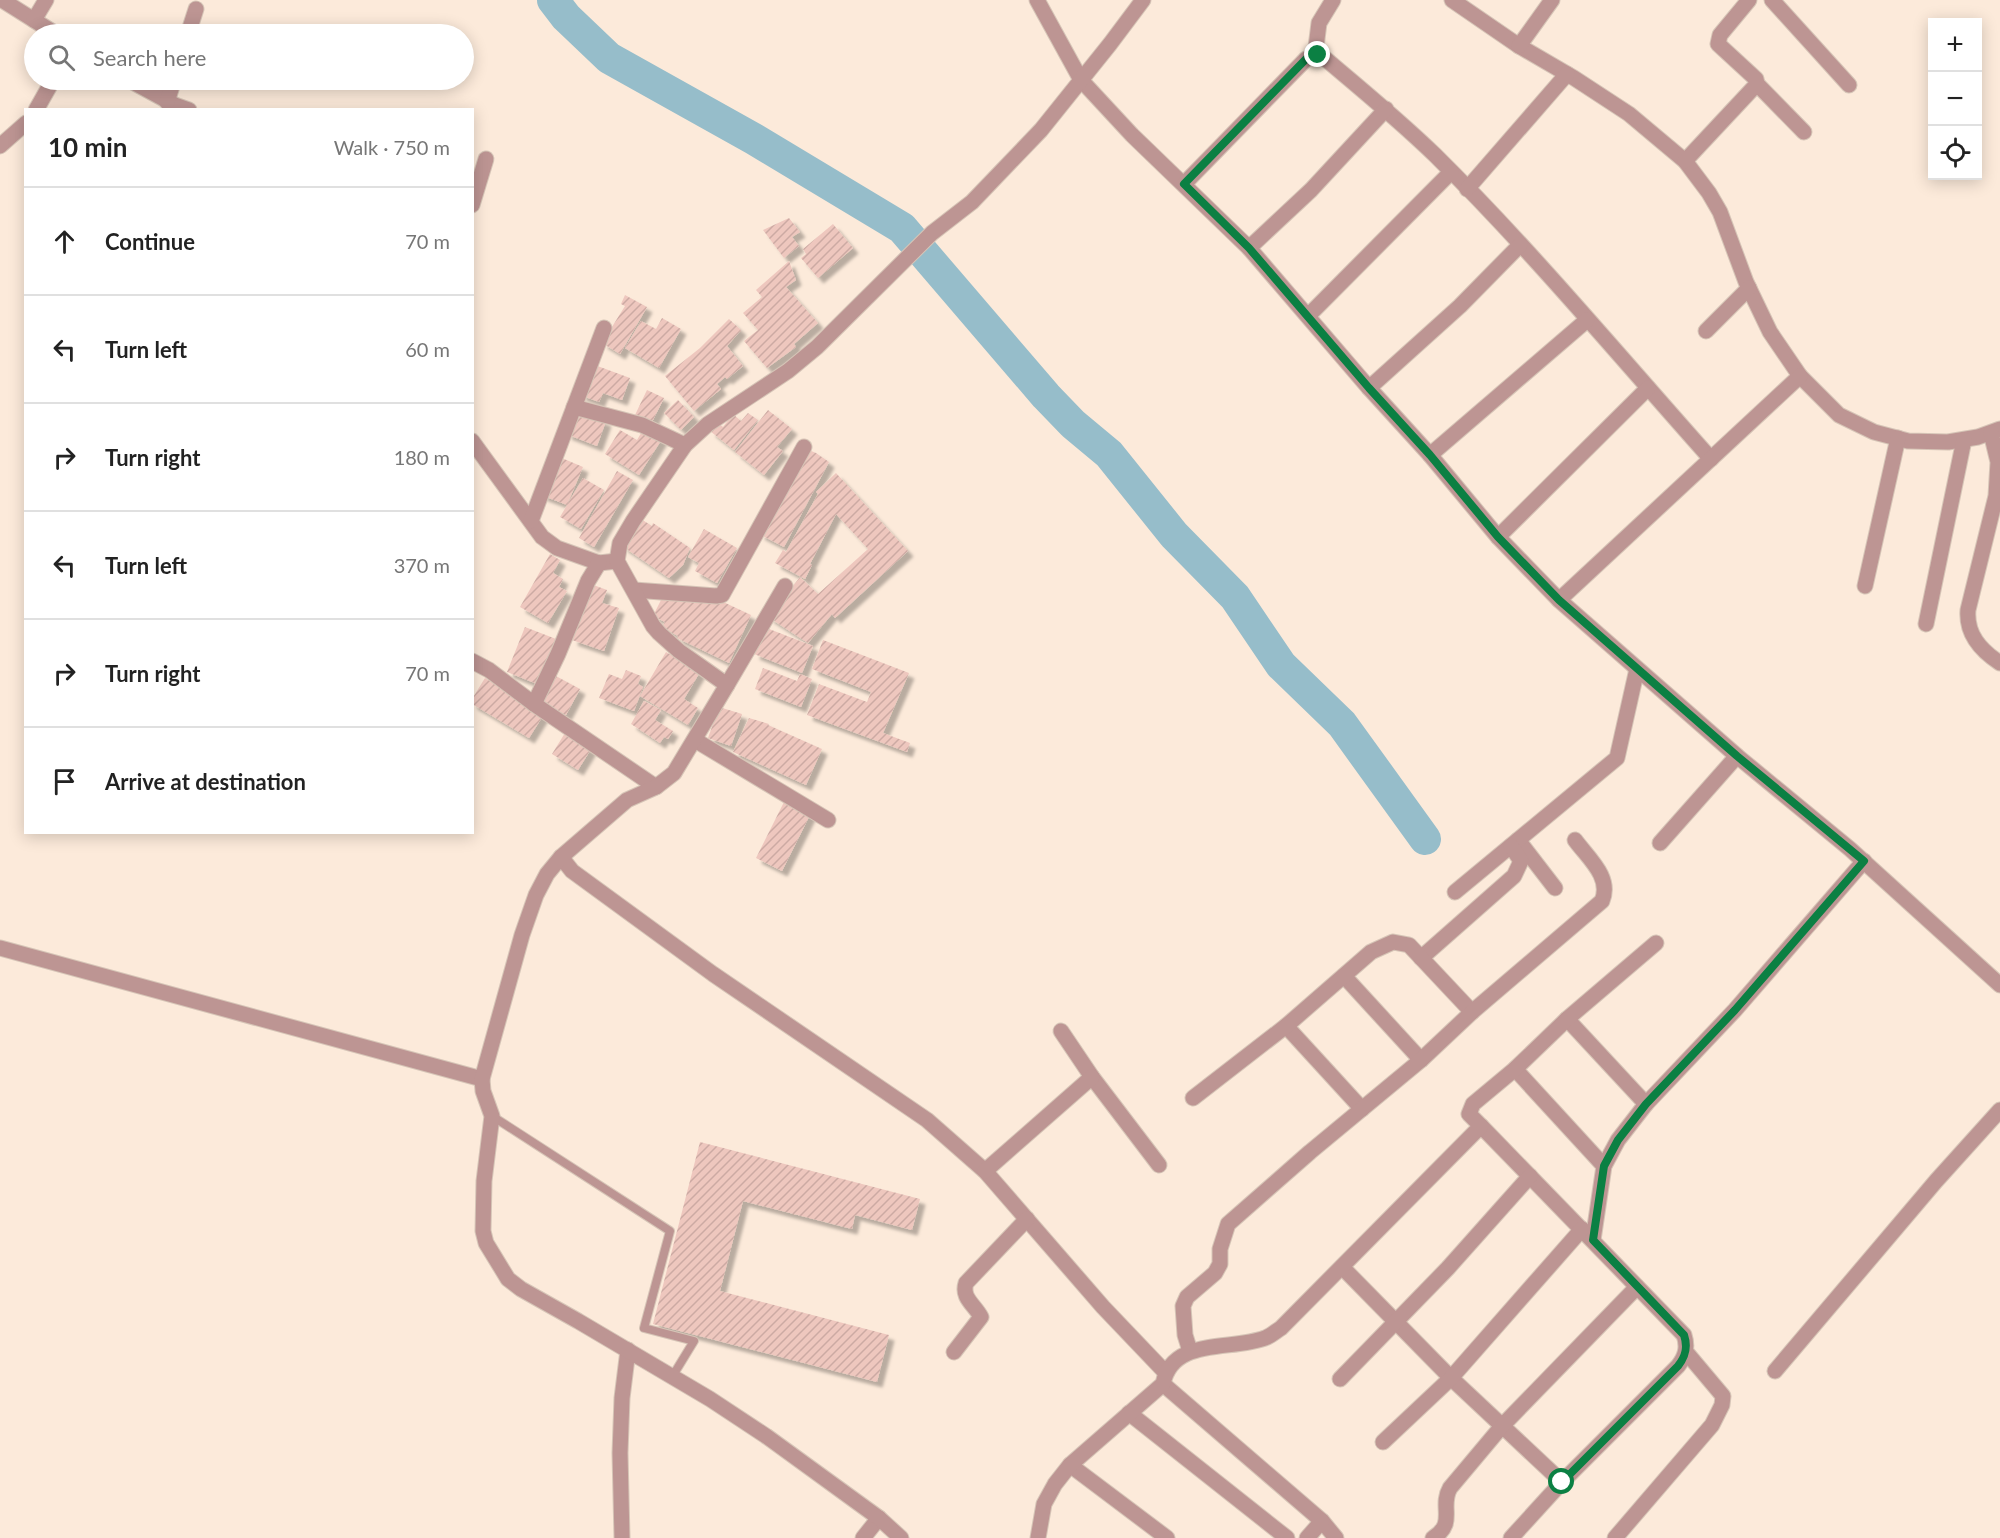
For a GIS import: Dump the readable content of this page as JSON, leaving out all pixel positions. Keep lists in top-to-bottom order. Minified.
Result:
{"page":{"map_buttons":["+","−"],"search":"Search here","heading":["10 min","Walk · 750 m"],"list":[["Continue","70 m"],["Turn left","60 m"],["Turn right","180 m"],["Turn left","370 m"],["Turn right","70 m"],"Arrive at destination"]}}
